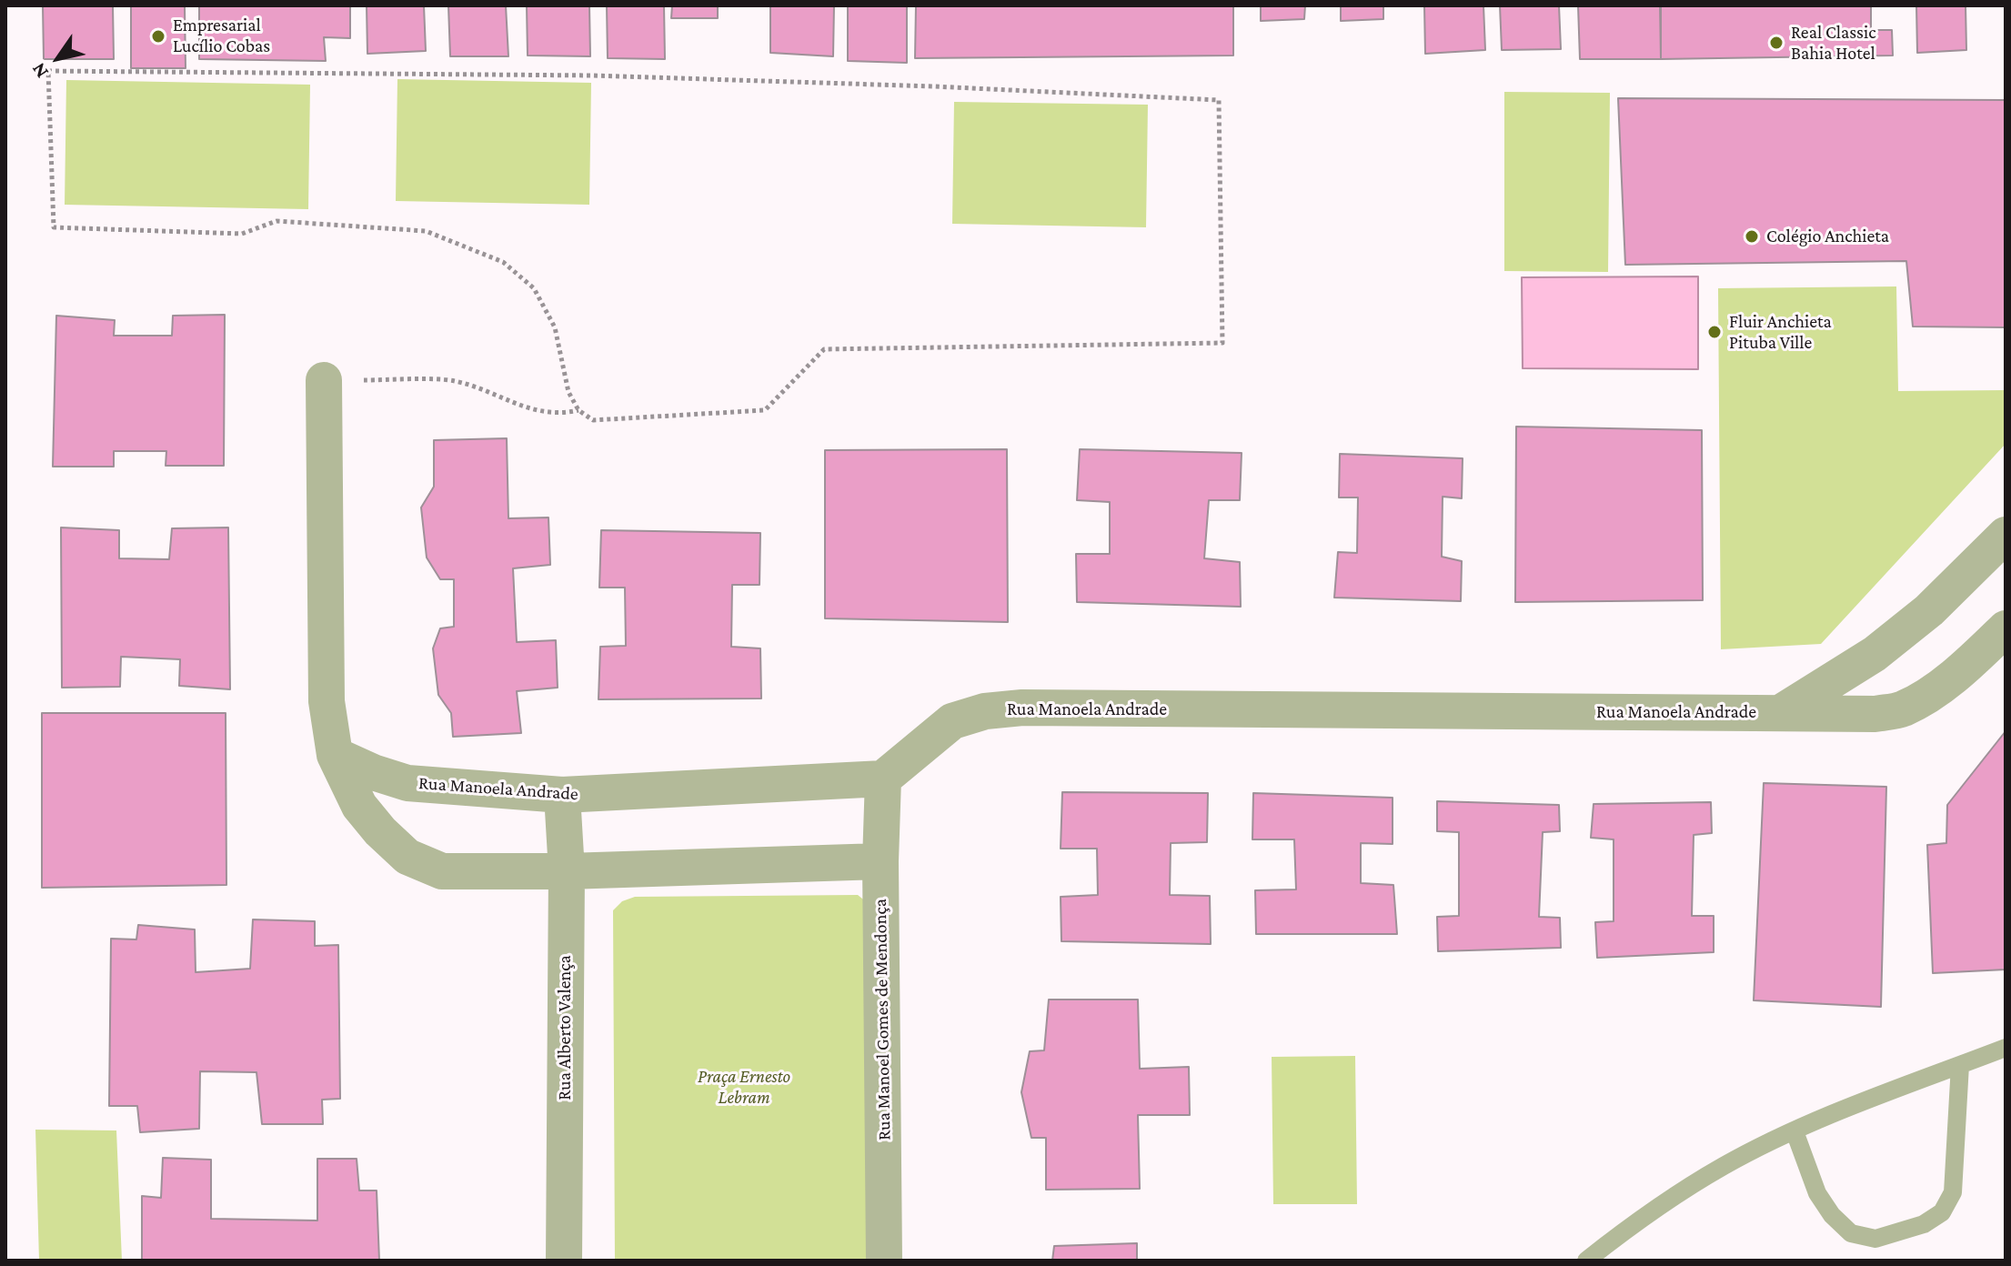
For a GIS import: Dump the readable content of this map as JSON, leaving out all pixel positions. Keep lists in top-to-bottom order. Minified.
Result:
{"streets":{"street":["Rua Manoela Andrade","Rua Manoel Gomes de Mendonça","Rua Alberto Valença"]},"crossings":[["Rua Manoela Andrade","Rua Manoel Gomes de Mendonça"],["Rua Manoela Andrade","Rua Alberto Valença"]],"parks":["Praça Ernesto Lebram"],"places":["Empresarial Lucílio Cobas","Real Classic Bahia Hotel","Colégio Anchieta","Fluir Anchieta Pituba Ville"],"north":"bottom left"}
